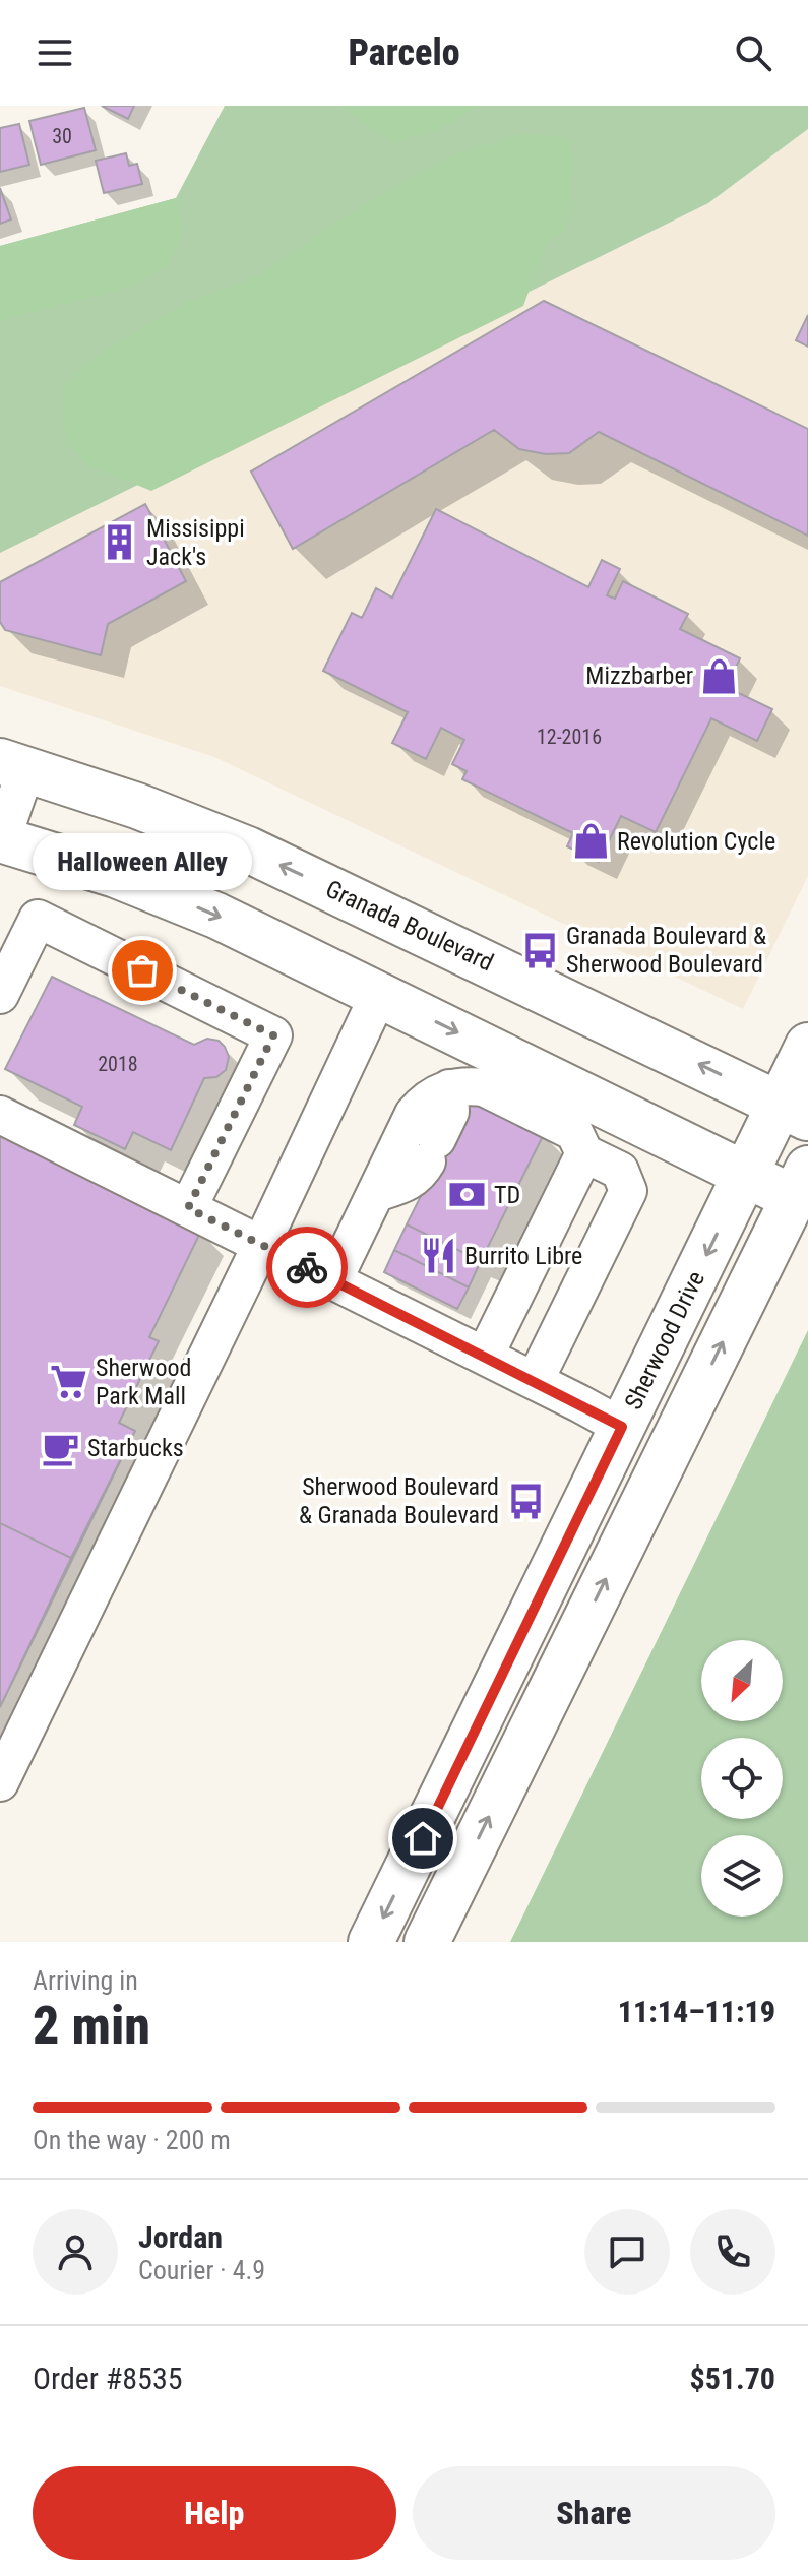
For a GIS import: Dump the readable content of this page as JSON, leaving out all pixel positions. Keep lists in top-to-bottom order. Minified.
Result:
{"streets":{"main road":["Granada Boulevard","Sherwood Drive"]},"crossings":[["Granada Boulevard","Sherwood Drive"]],"places":{"building":["Missisippi Jack's"],"shop":["Mizzbarber","Revolution Cycle"],"bus stop":["Granada Boulevard & Sherwood Boulevard","Sherwood Boulevard & Granada Boulevard"],"other":["Halloween Alley"],"bank":["TD"],"restaurant":["Burrito Libre"],"supermarket":["Sherwood Park Mall"],"cafe":["Starbucks"]},"house_numbers":["30","12-2016","2018"],"north":"bottom left","page":{"header":"Parcelo","bubble":"Halloween Alley","heading":["2 min","Arriving in","11:14–11:19"],"panel":["Jordan","Courier · 4.9","Order #8535","$51.70"],"bar":"On the way · 200 m","buttons":["Help","Share"]}}
